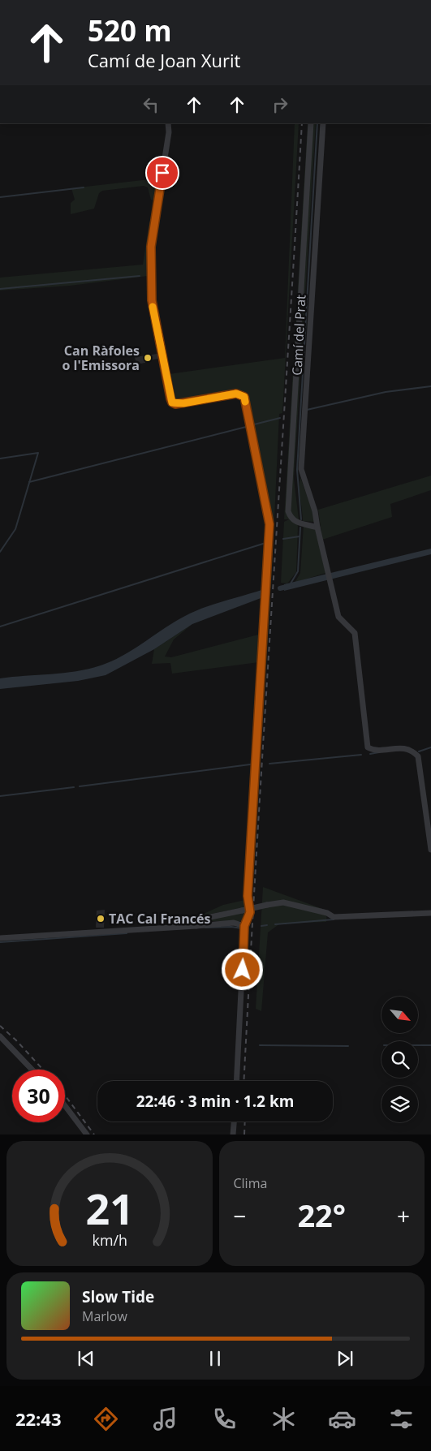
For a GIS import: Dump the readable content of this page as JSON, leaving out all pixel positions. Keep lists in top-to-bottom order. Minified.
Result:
{"streets":{"street":["Camí del Prat"]},"places":["Can Ràfoles o l'Emissora","TAC Cal Francés"],"north":"bottom right","page":{"turn":["520 m","Camí de Joan Xurit"],"limit":"30","trip":"22:46 · 3 min · 1.2 km","tile":"Clima","heat":["−","22°","+"],"song":["Slow Tide","Marlow"],"tabs":"22:43","gauge":["21","km/h"]}}
